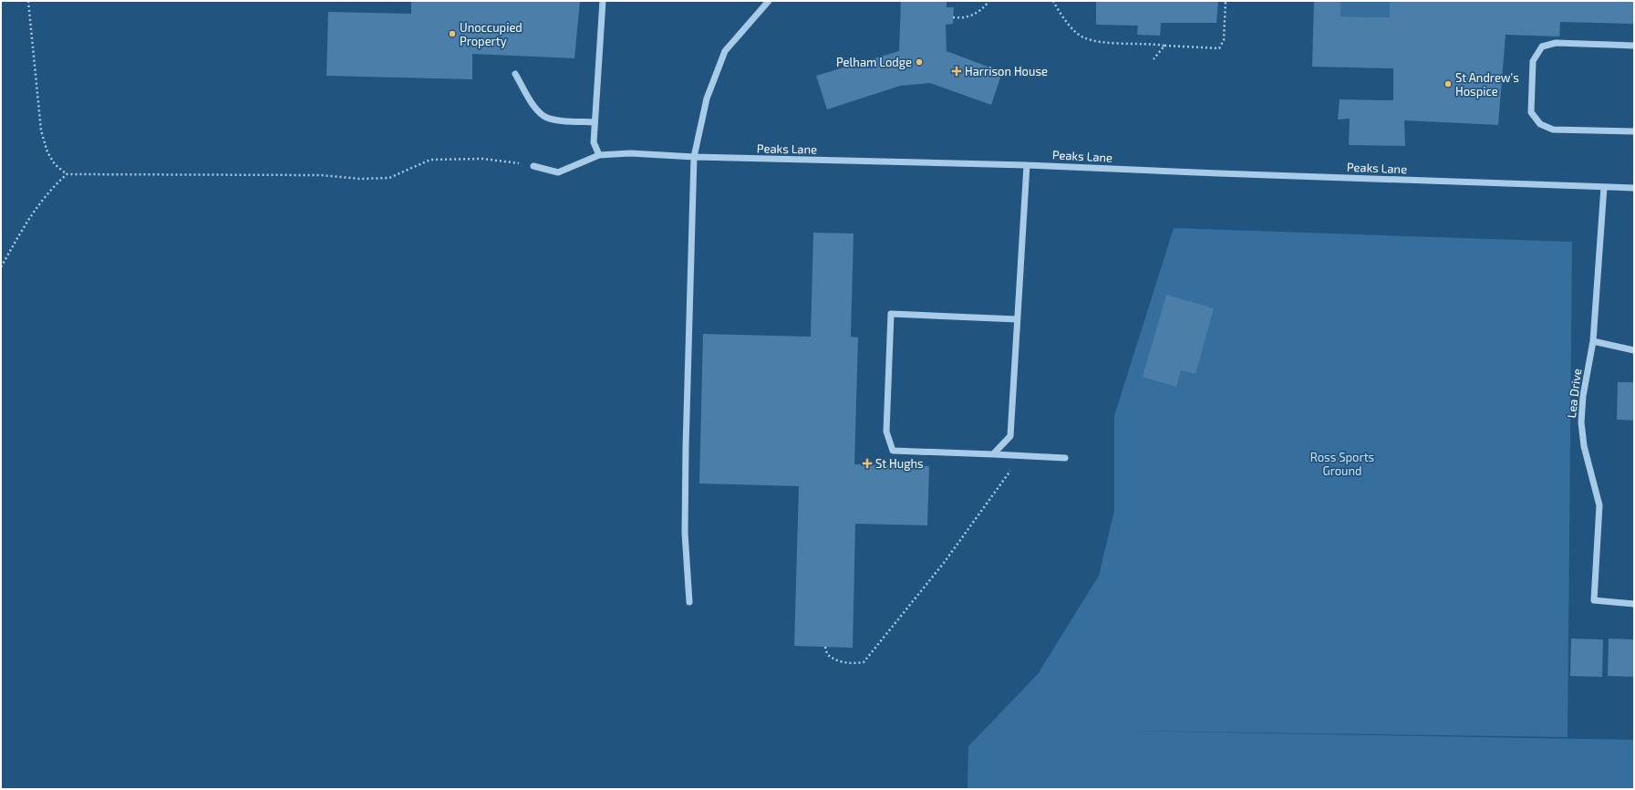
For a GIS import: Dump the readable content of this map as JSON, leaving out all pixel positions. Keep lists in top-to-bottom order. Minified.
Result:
{"streets":{"street":["Peaks Lane","Lea Drive"]},"crossings":[["Peaks Lane","Lea Drive"]],"parks":["Ross Sports Ground"],"places":{"other":["Unoccupied Property","Pelham Lodge","St Andrew's Hospice"],"health":["Harrison House","St Hughs"]}}
